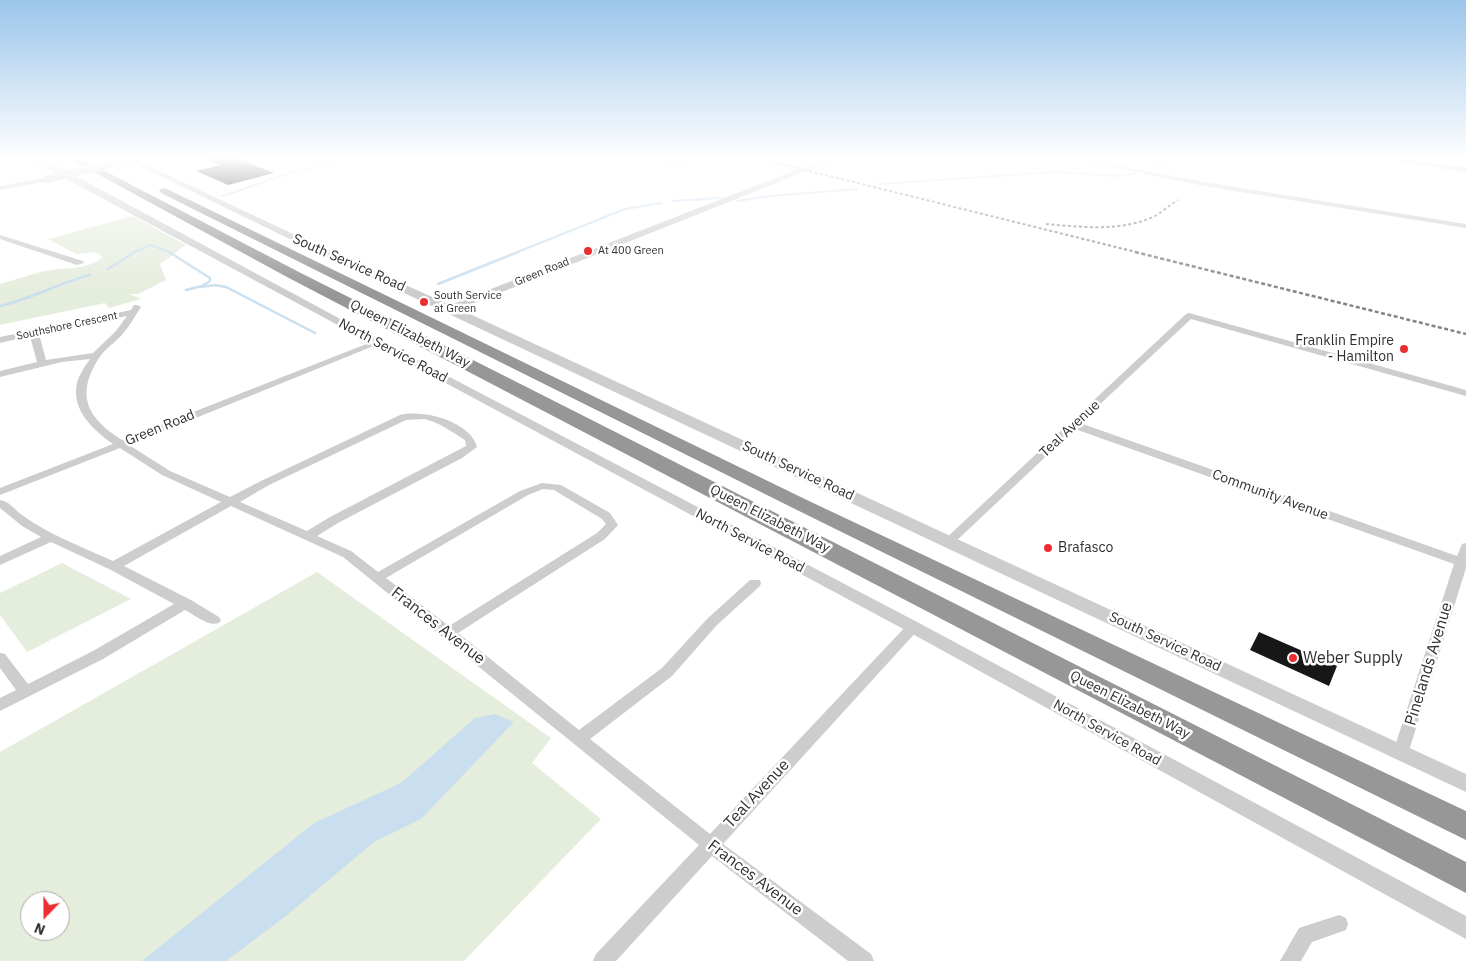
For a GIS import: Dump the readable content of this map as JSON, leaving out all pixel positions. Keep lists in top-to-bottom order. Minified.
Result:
{"streets":{"highway":["Queen Elizabeth Way"],"street":["South Service Road","Green Road","Southshore Crescent","North Service Road","Teal Avenue","Community Avenue","Frances Avenue","Pinelands Avenue"]},"crossings":[["South Service Road","Green Road"],["South Service Road","Teal Avenue"],["South Service Road","Pinelands Avenue"],["Green Road","North Service Road"],["Green Road","Frances Avenue"],["Southshore Crescent","Frances Avenue"],["North Service Road","Teal Avenue"],["Teal Avenue","Community Avenue"],["Teal Avenue","Frances Avenue"],["Community Avenue","Pinelands Avenue"]],"places":["At 400 Green","South Service at Green","Franklin Empire - Hamilton","Brafasco","Weber Supply"],"north":"bottom"}
